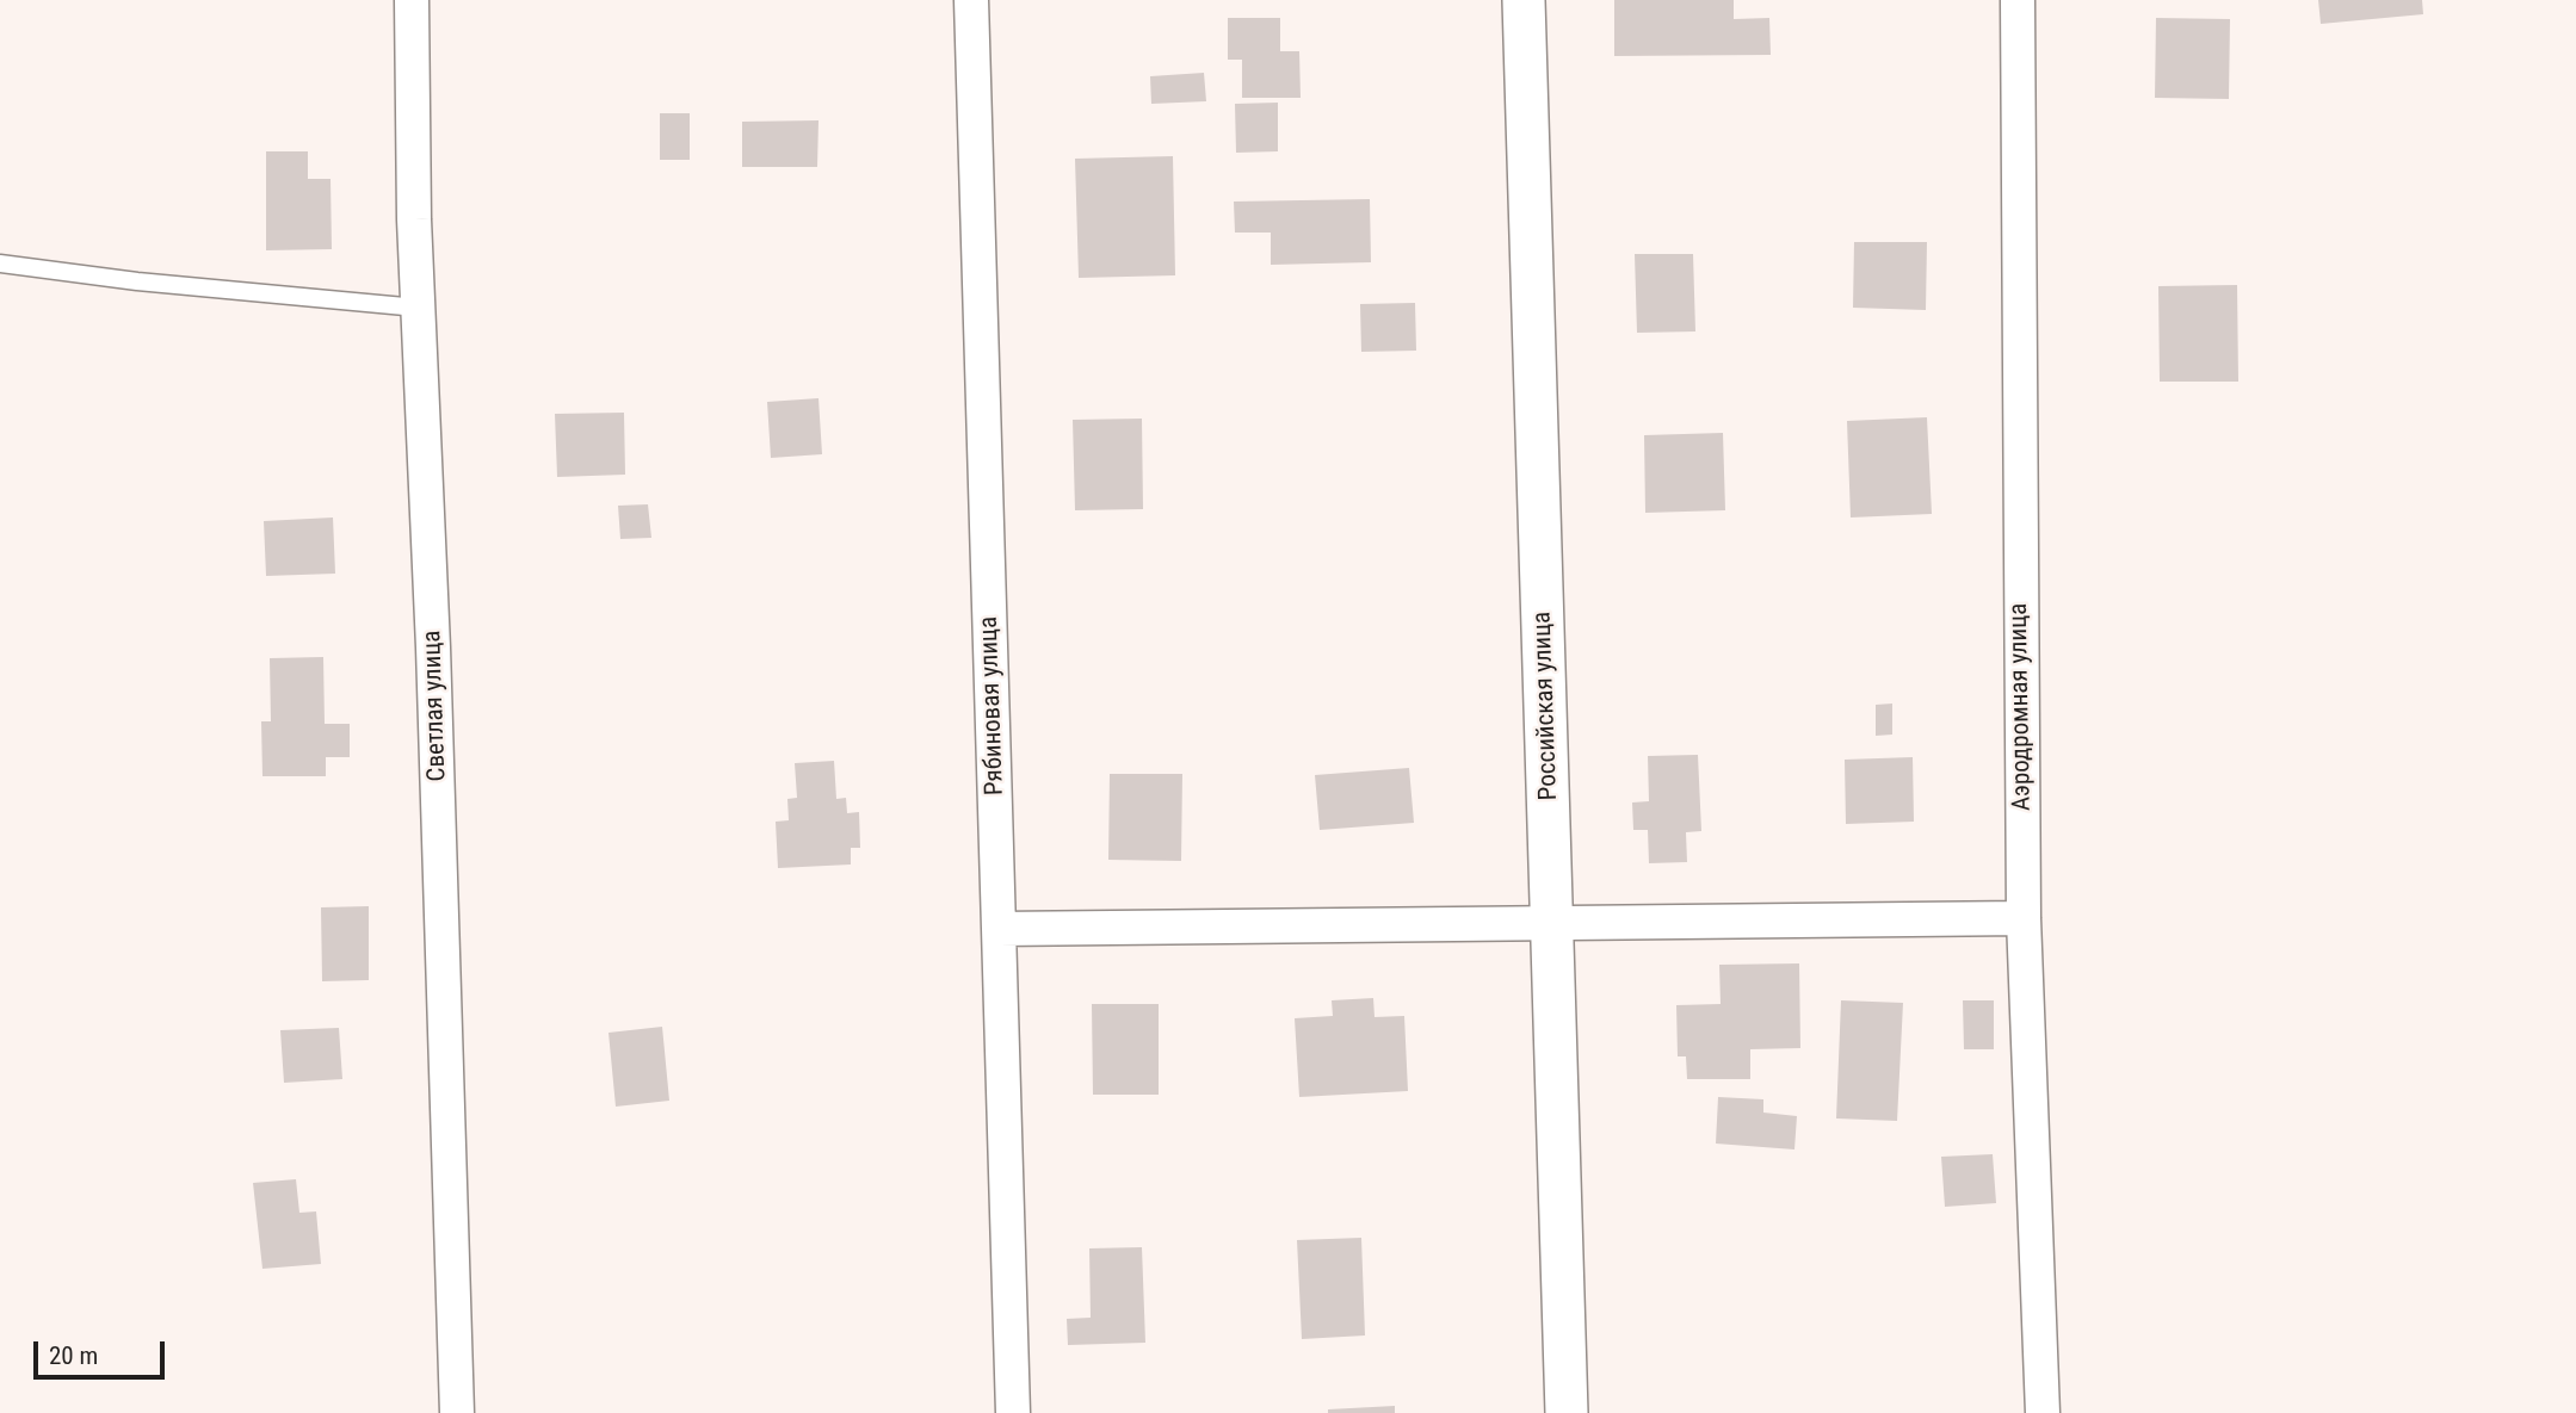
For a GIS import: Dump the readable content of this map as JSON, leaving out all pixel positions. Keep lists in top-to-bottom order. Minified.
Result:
{"streets":{"street":["Светлая улица","Рябиновая улица","Российская улица","Аэродромная улица"]},"scale_bar":"20 m"}
